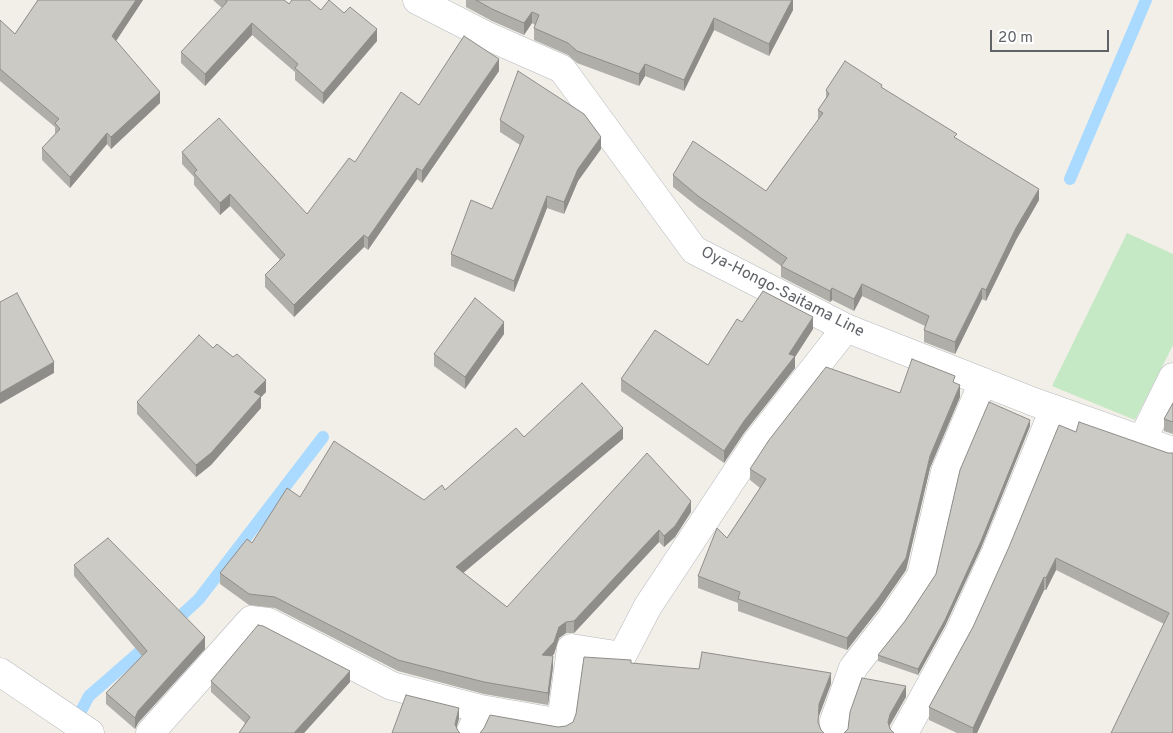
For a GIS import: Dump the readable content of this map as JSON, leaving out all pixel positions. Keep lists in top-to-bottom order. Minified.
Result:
{"streets":{"street":["Oya-Hongo-Saitama Line"]},"scale_bar":"20 m"}
